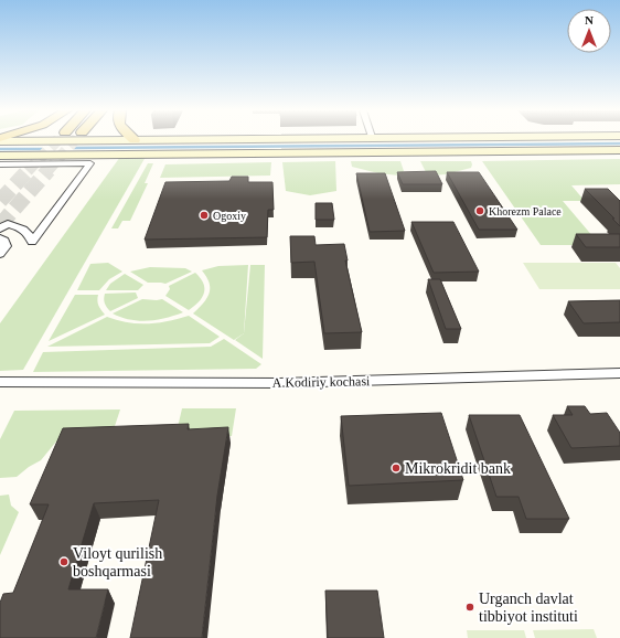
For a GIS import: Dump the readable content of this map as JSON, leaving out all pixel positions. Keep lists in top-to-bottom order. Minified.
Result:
{"streets":{"street":["A.Kodiriy kochasi"]},"places":["Khorezm Palace","Ogoxiy","Mikrokridit bank","Viloyt qurilish boshqarmasi","Urganch davlat tibbiyot instituti"],"north":"top"}
